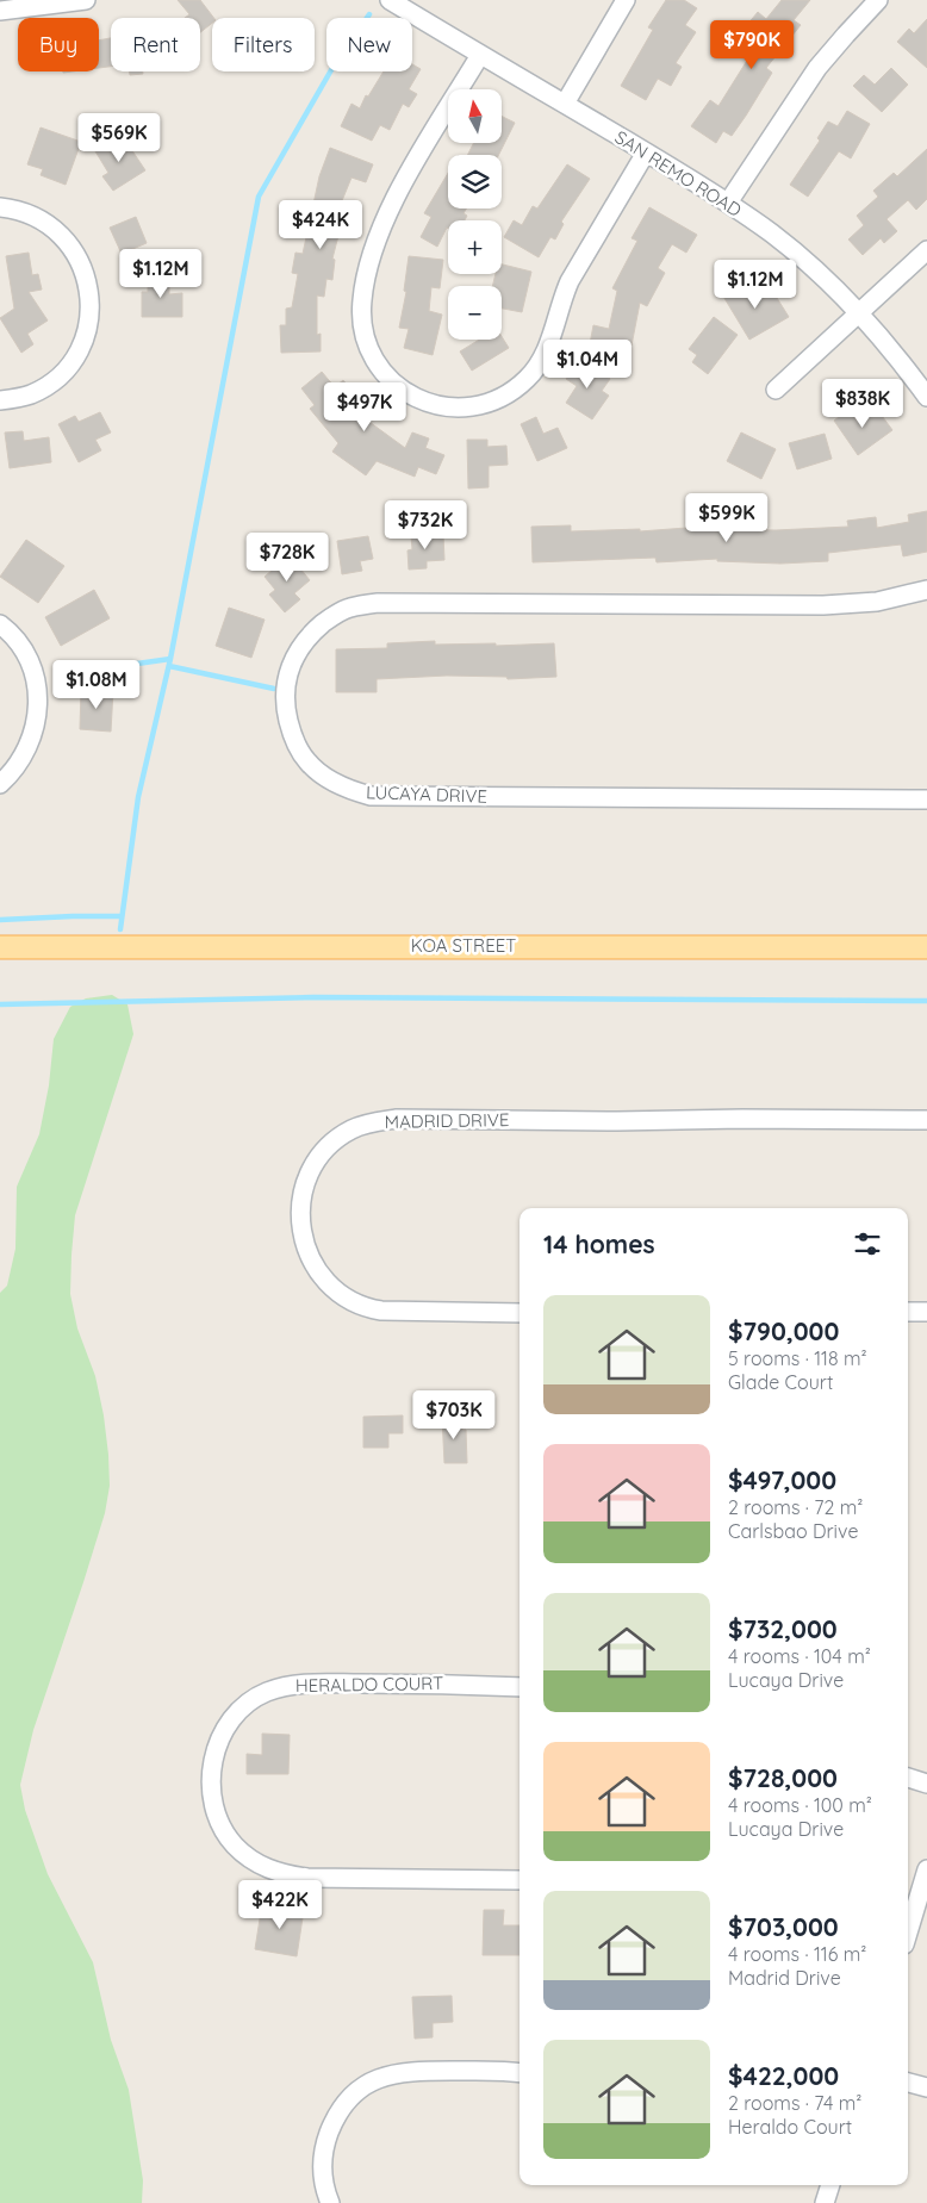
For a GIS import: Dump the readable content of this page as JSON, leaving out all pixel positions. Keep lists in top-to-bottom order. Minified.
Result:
{"streets":{"main road":["KOA STREET"],"street":["SAN REMO ROAD","LUCAYA DRIVE","MADRID DRIVE","HERALDO COURT"]},"north":"top","page":{"chip":["Buy","Rent","Filters","New"],"price":["$790K","$569K","$424K","$1.12M","$1.12M","$1.04M","$838K","$497K","$599K","$732K","$728K","$1.08M","$703K","$422K"],"map_buttons":["+","−"],"heading":"14 homes","list":[{"name":"$790,000","note":"5 rooms · 118 m² · Glade Court"},{"name":"$497,000","note":"2 rooms · 72 m² · Carlsbao Drive"},{"name":"$732,000","note":"4 rooms · 104 m² · Lucaya Drive"},{"name":"$728,000","note":"4 rooms · 100 m² · Lucaya Drive"},{"name":"$703,000","note":"4 rooms · 116 m² · Madrid Drive"},{"name":"$422,000","note":"2 rooms · 74 m² · Heraldo Court"}]}}
